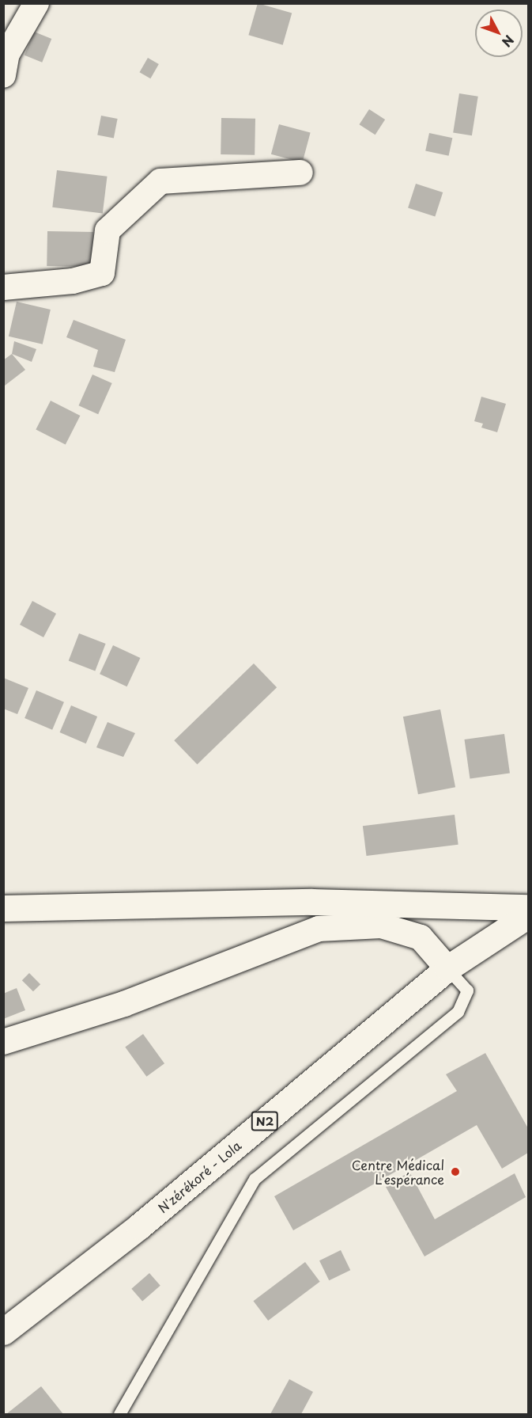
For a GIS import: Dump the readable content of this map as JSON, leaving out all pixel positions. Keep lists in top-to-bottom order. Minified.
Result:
{"streets":{"main road":["N2","N'zérékoré - Lola"]},"places":["Centre Médical L'espérance"],"north":"bottom right"}
